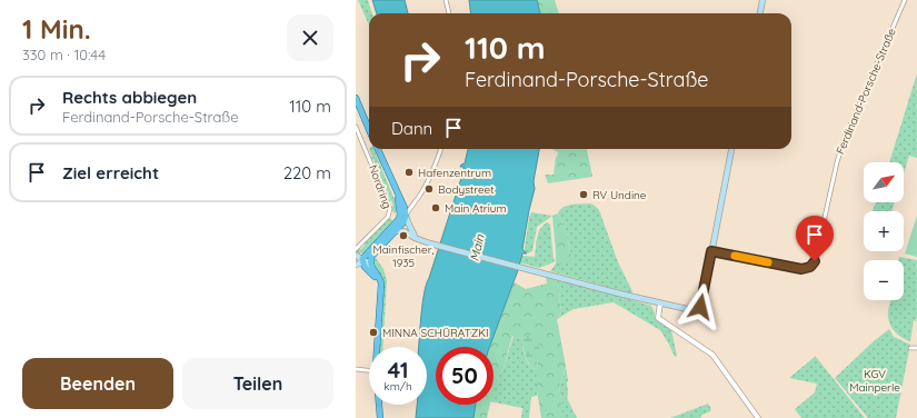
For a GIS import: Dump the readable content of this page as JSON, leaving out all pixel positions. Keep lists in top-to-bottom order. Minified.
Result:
{"streets":{"street":["Ferdinand-Porsche-Straße","Nordring"]},"water":["Main"],"parks":["KGV Mainperle"],"places":["Hafenzentrum","Bodystreet","RV Undine","Main Atrium","Mainfischer, 1935","MINNA SCHÜRATZKI"],"north":"top right","page":{"heading":["1 Min.","330 m · 10:44"],"turn":["110 m","Ferdinand-Porsche-Straße"],"list":[{"name":"Rechts abbiegen","note":"Ferdinand-Porsche-Straße","value":"110 m"},{"name":"Ziel erreicht","value":"220 m"}],"then":"Dann","map_buttons":["+","−"],"speed":"41 km/h","limit":"50","buttons":["Beenden","Teilen"]}}
